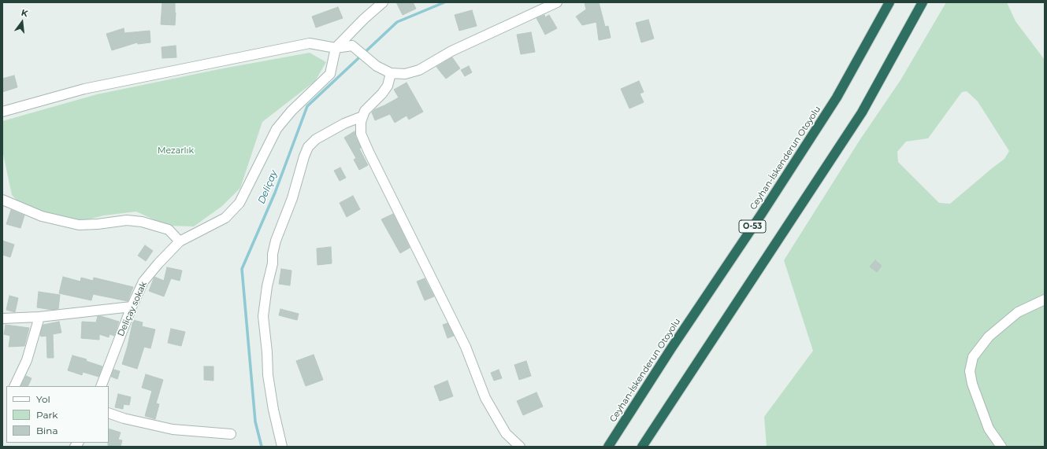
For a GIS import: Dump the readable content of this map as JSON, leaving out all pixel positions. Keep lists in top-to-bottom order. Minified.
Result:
{"streets":{"highway":["Ceyhan-İskenderun Otoyolu","O-53"],"street":["Deliçay sokak"]},"water":["Deliçay"],"parks":["Mezarlık"],"legend":["Yol","Park","Bina"],"north":"top"}
